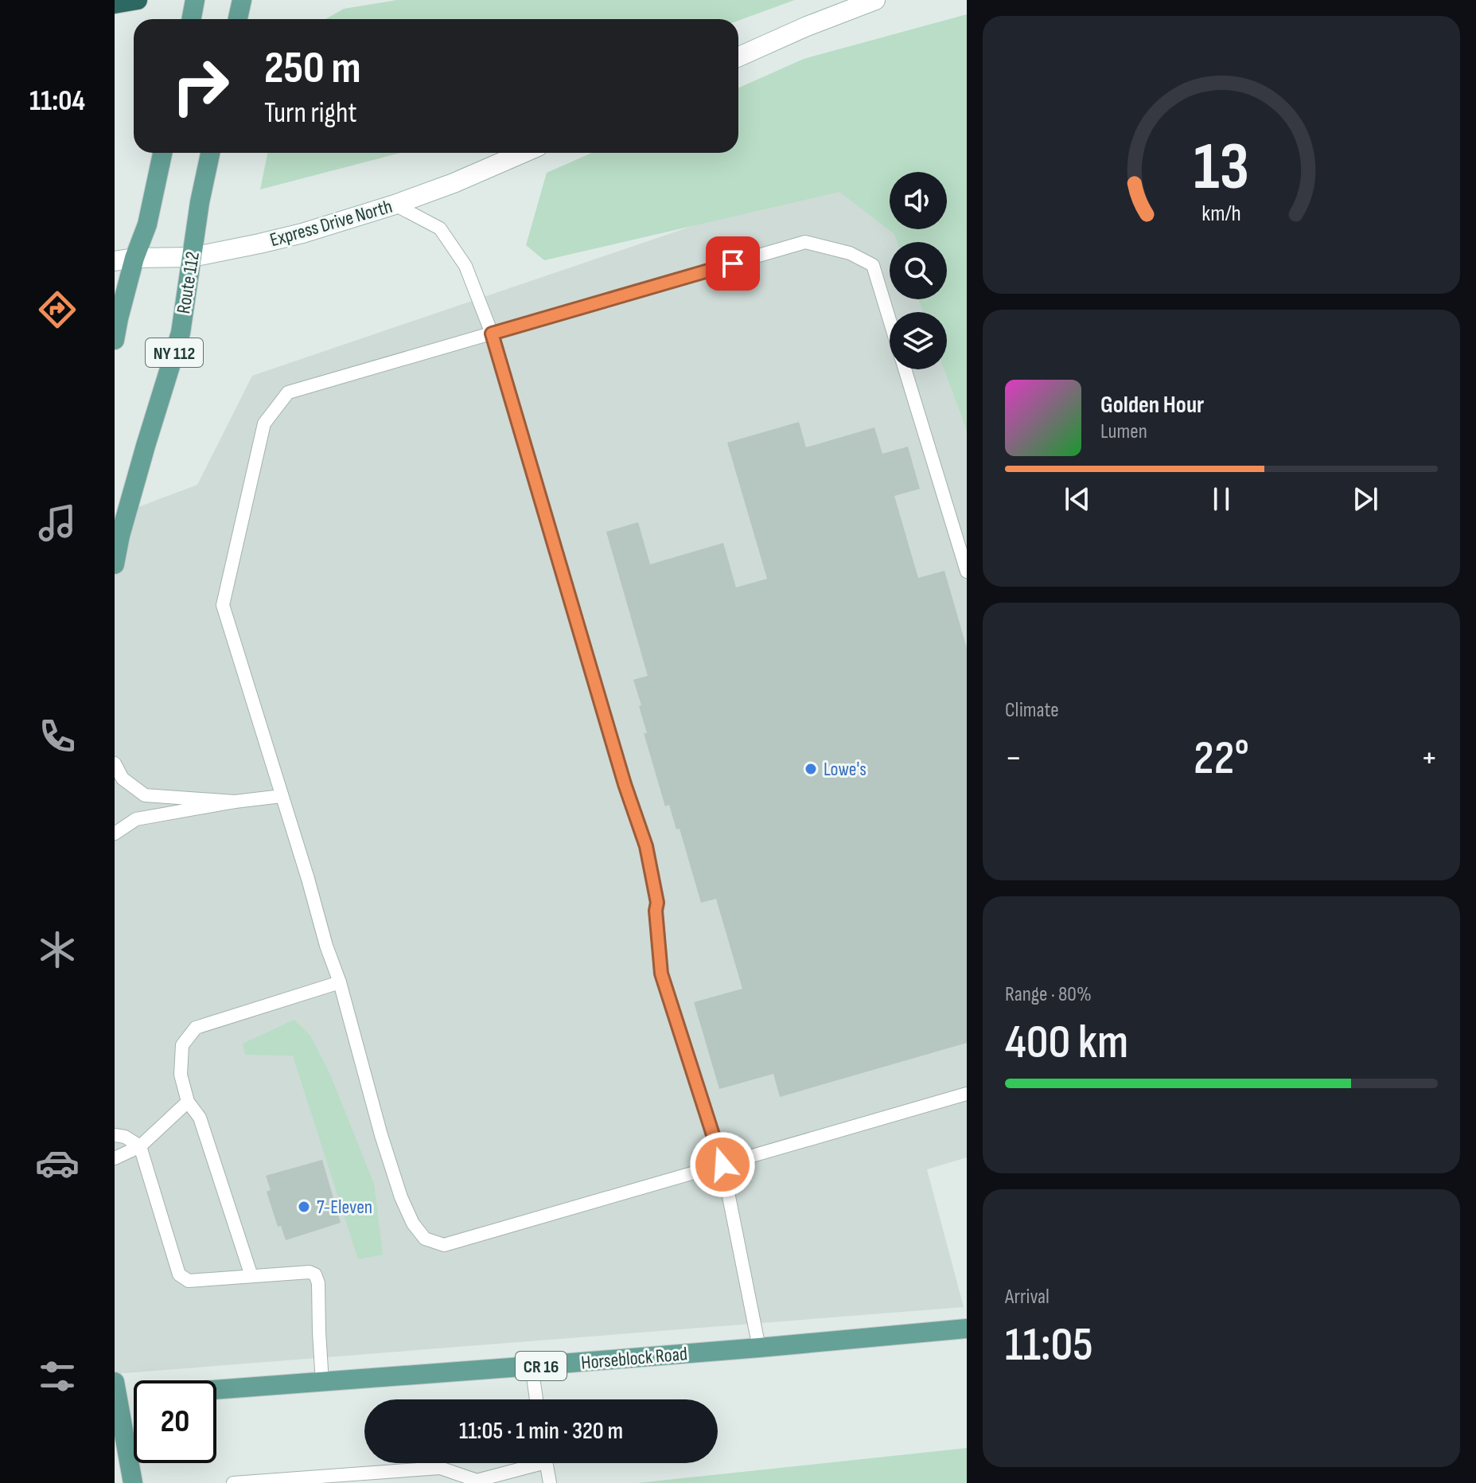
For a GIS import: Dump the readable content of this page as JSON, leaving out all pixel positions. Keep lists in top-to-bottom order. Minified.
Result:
{"streets":{"main road":["Express Drive North","Route 112","NY 112","Horseblock Road","CR 16"]},"crossings":[["Express Drive North","Route 112"]],"places":["Lowe's","7-Eleven"],"page":{"tabs":"11:04","turn":["250 m","Turn right"],"song":["Golden Hour","Lumen"],"tile":["Climate",["Range · 80%","400 km"],["Arrival","11:05"]],"heat":["−","22°","+"],"limit":"20","trip":"11:05 · 1 min · 320 m","gauge":["13","km/h"]}}
